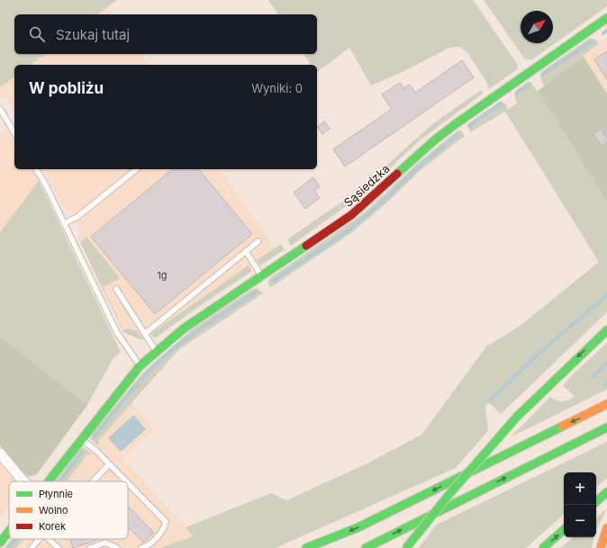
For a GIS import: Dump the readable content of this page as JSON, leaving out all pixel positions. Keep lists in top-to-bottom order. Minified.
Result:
{"streets":{"main road":["Sąsiedzka"]},"house_numbers":["1g"],"legend":["Płynnie","Wolno","Korek"],"north":"top right","page":{"search":"Szukaj tutaj","heading":["W pobliżu","Wyniki: 0"],"map_buttons":["+","−"]}}
